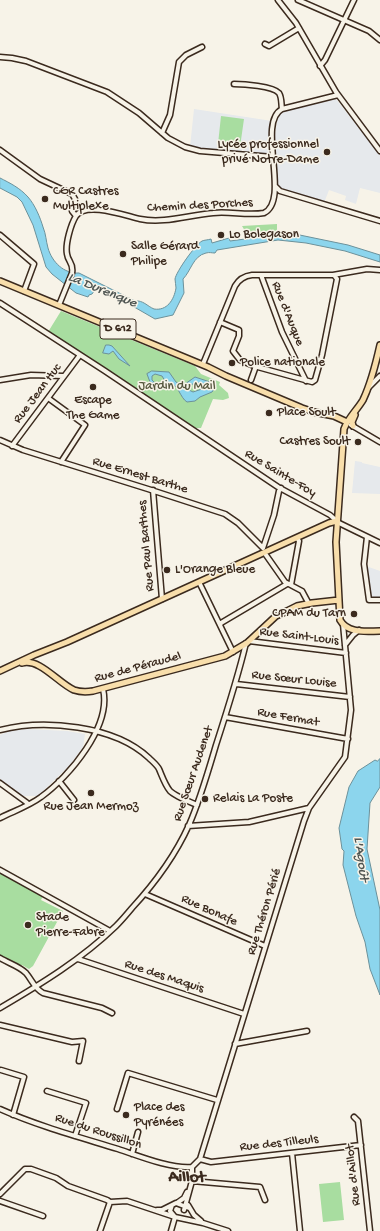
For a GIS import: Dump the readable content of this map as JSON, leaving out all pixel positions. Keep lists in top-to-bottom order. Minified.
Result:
{"streets":{"main road":["D 612","Rue de Péraudel"],"street":["Chemin des Porches","Rue d'Auque","Rue Jean Huc","Rue Sainte-Foy","Rue Ernest Barthe","Rue Paul Barthes","Rue Saint-Louis","Rue Sœur Louise","Rue Fermat","Rue Sœur Audenet","Rue Bonafe","Rue Théron Périé","Rue des Maquis","Rue du Roussillon","Rue des Tilleuls","Rue d'Aillot"]},"crossings":[["Rue Jean Huc","Rue Sainte-Foy"],["Rue Jean Huc","Rue Ernest Barthe"],["Rue Ernest Barthe","Rue Paul Barthes"],["Rue Saint-Louis","Rue de Péraudel"],["Rue Saint-Louis","Rue Sœur Audenet"],["Rue Saint-Louis","Rue Théron Périé"],["Rue de Péraudel","Rue Sœur Audenet"],["Rue Sœur Louise","Rue Sœur Audenet"],["Rue Sœur Louise","Rue Théron Périé"],["Rue Fermat","Rue Sœur Audenet"],["Rue Fermat","Rue Théron Périé"],["Rue Sœur Audenet","Rue Bonafe"],["Rue Sœur Audenet","Rue des Maquis"],["Rue Bonafe","Rue Théron Périé"],["Rue Théron Périé","Rue des Maquis"],["Rue Théron Périé","Rue des Tilleuls"],["Rue des Tilleuls","Rue d'Aillot"]],"districts":["Aillot"],"water":["La Durenque","L'Agoût"],"parks":["Jardin du Mail"],"places":["Lycée professionnel privé Notre-Dame","CGR Castres Multiplexe","Lo Bolegason","Salle Gérard Philipe","Police nationale","Escape The Game","Place Soult","Castres Soult","L'Orange Bleue","CPAM du Tarn","Rue Jean Mermoz","Relais La Poste","Stade Pierre-Fabre","Place des Pyrénées"]}
